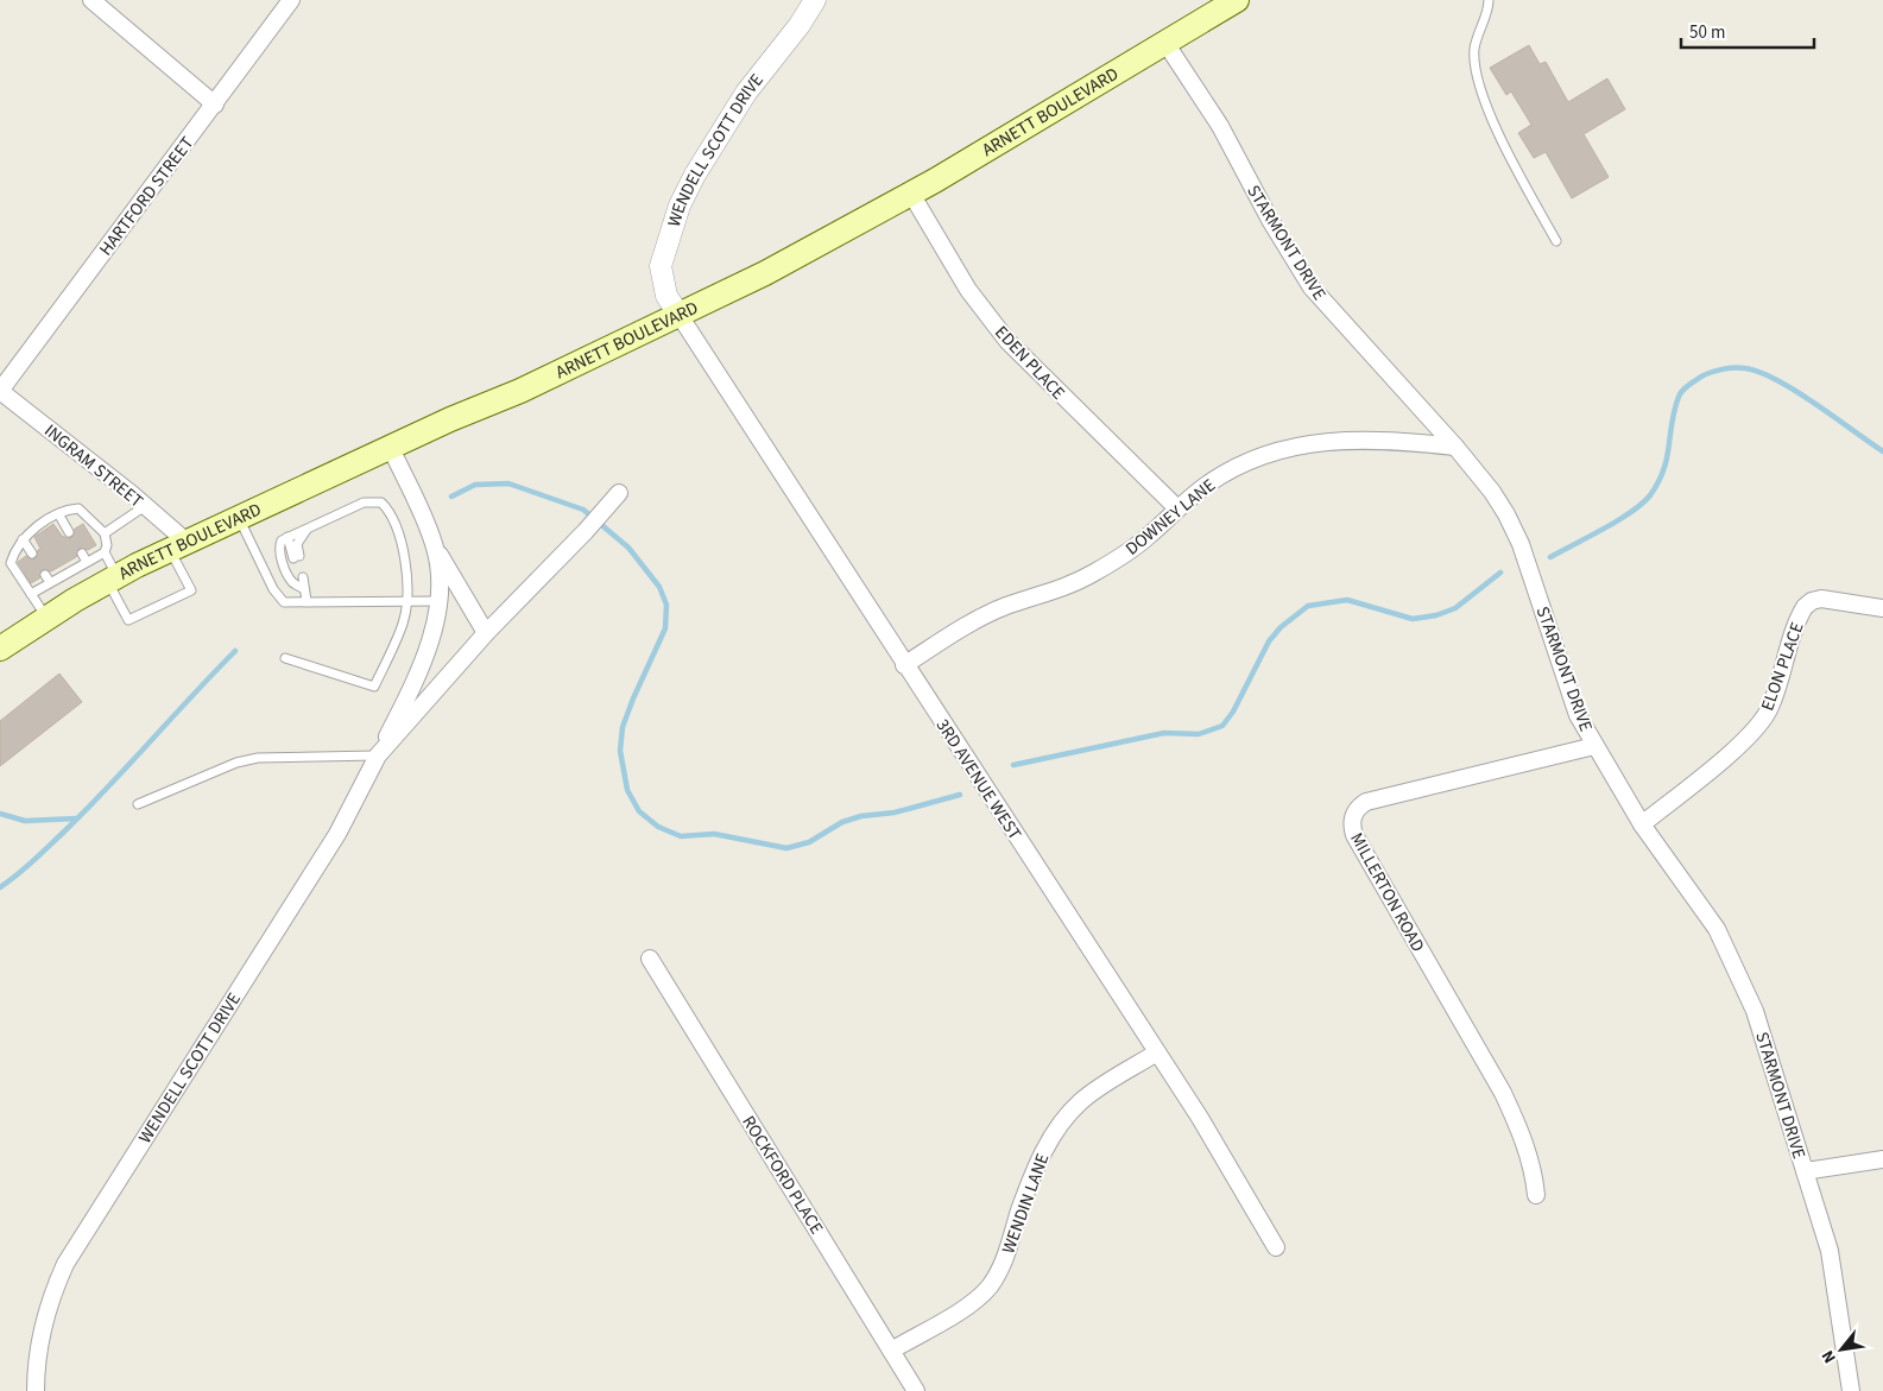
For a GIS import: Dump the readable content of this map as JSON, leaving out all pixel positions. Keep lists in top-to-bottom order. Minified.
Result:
{"streets":{"main road":["ARNETT BOULEVARD"],"street":["WENDELL SCOTT DRIVE","HARTFORD STREET","STARMONT DRIVE","EDEN PLACE","INGRAM STREET","DOWNEY LANE","ELON PLACE","3RD AVENUE WEST","MILLERTON ROAD","ROCKFORD PLACE","WENDIN LANE"]},"crossings":[["ARNETT BOULEVARD","WENDELL SCOTT DRIVE"],["ARNETT BOULEVARD","STARMONT DRIVE"],["ARNETT BOULEVARD","EDEN PLACE"],["ARNETT BOULEVARD","INGRAM STREET"],["ARNETT BOULEVARD","3RD AVENUE WEST"],["WENDELL SCOTT DRIVE","3RD AVENUE WEST"],["HARTFORD STREET","INGRAM STREET"],["STARMONT DRIVE","DOWNEY LANE"],["STARMONT DRIVE","ELON PLACE"],["STARMONT DRIVE","MILLERTON ROAD"],["EDEN PLACE","DOWNEY LANE"],["DOWNEY LANE","3RD AVENUE WEST"],["3RD AVENUE WEST","WENDIN LANE"],["ROCKFORD PLACE","WENDIN LANE"]],"scale_bar":"50 m","north":"bottom left"}
